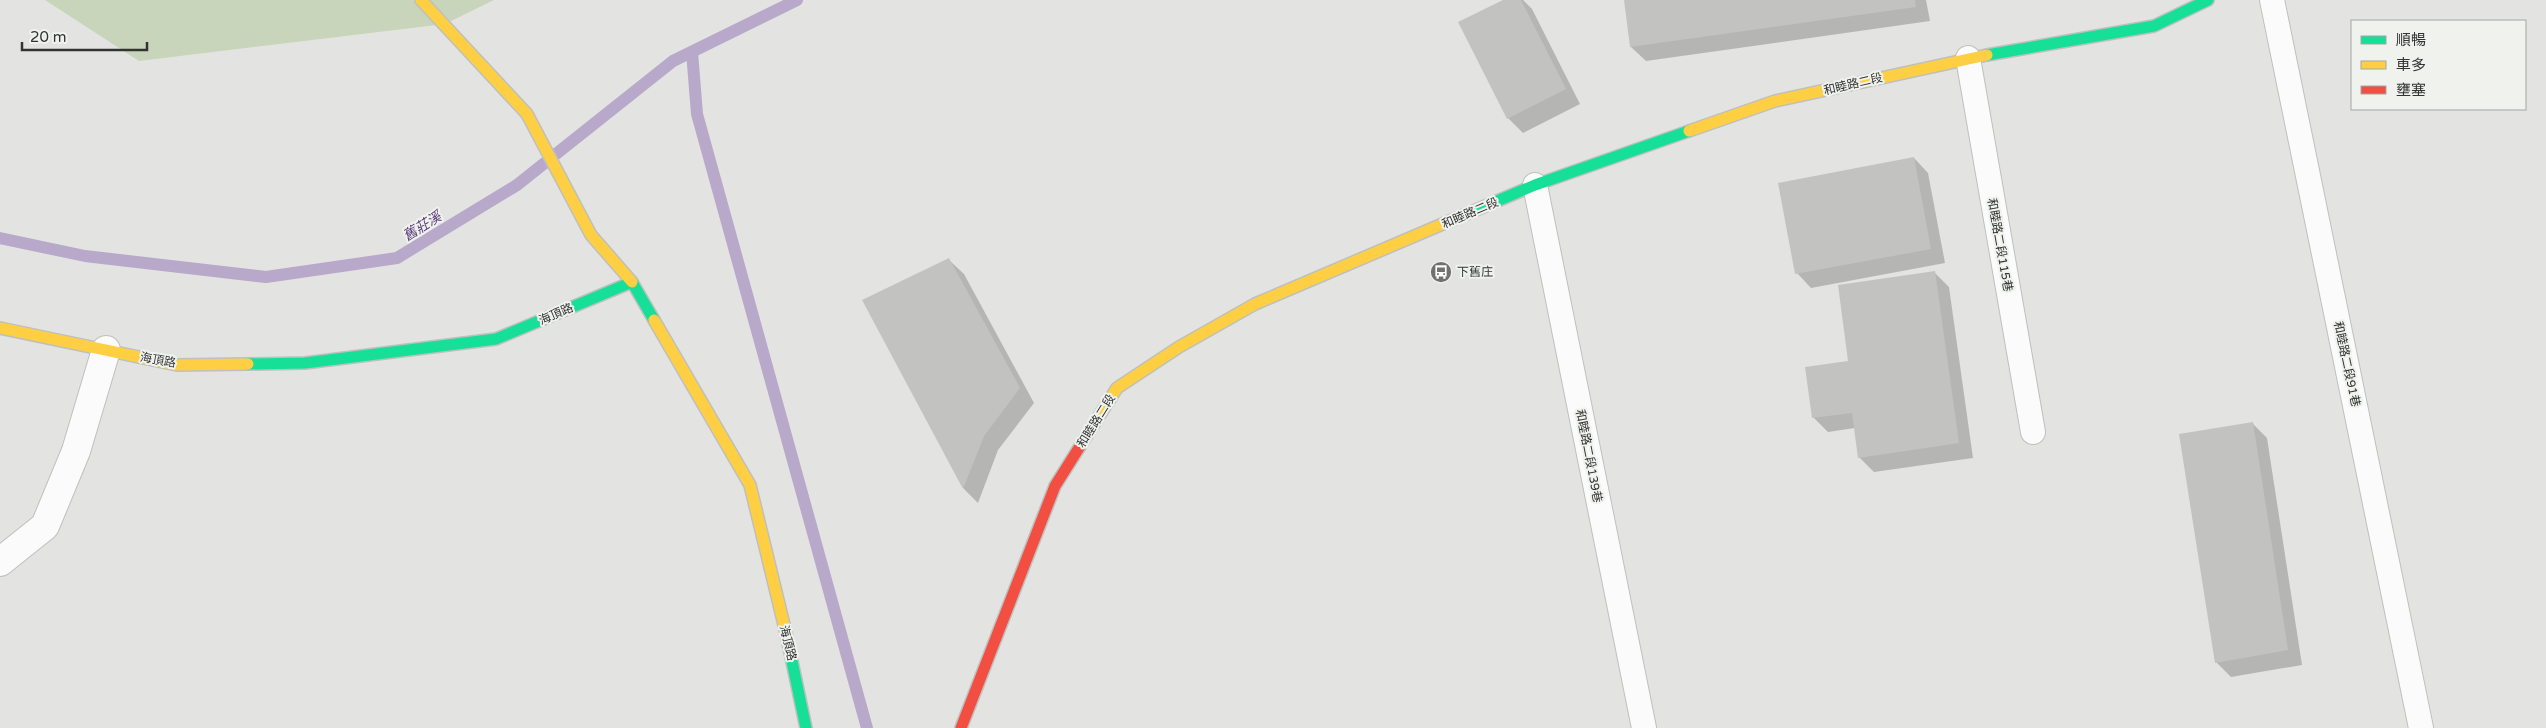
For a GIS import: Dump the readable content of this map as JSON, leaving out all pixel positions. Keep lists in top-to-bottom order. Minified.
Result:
{"streets":{"street":["和睦路二段","海頂路"],"lane":["和睦路二段115巷","和睦路二段91巷","和睦路二段139巷"]},"crossings":[["和睦路二段","和睦路二段115巷"],["和睦路二段","和睦路二段139巷"]],"water":["舊莊溪"],"places":{"bus stop":["下舊庄"]},"legend":["順暢","車多","壅塞"],"scale_bar":"20 m"}
